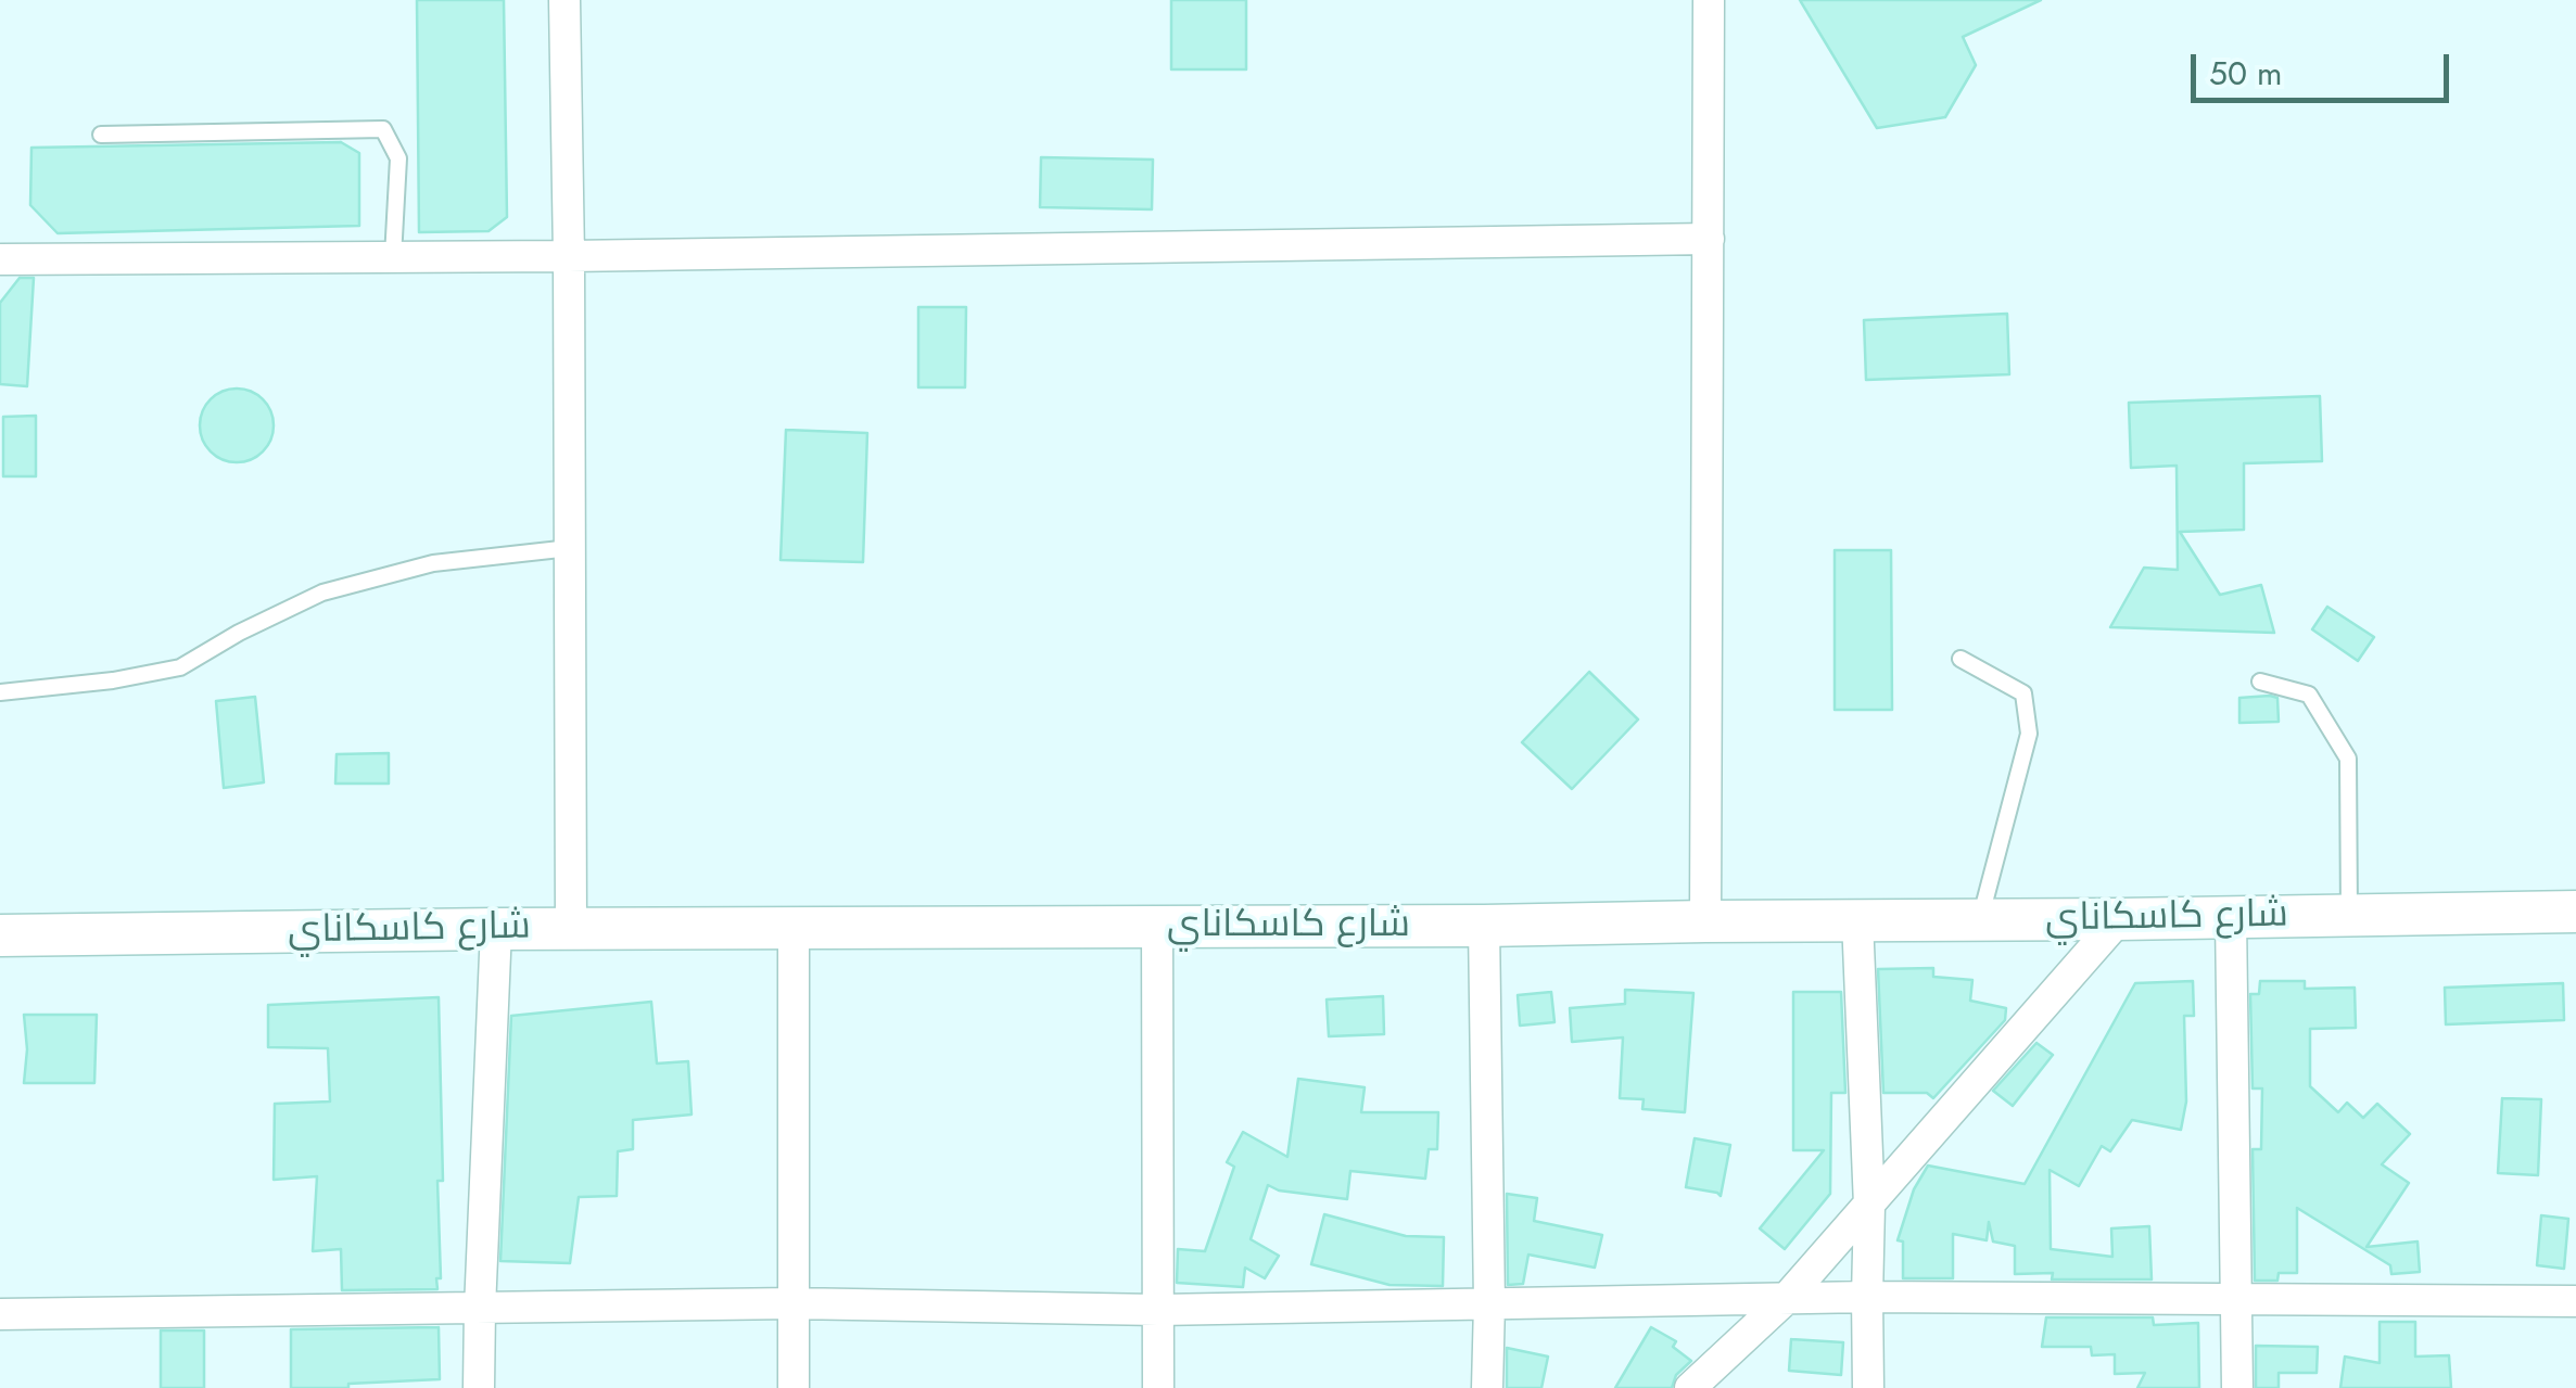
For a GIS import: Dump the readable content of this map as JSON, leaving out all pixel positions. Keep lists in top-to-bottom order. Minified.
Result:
{"streets":{"street":["شارع كاسكاناي"]},"scale_bar":"50 m"}
